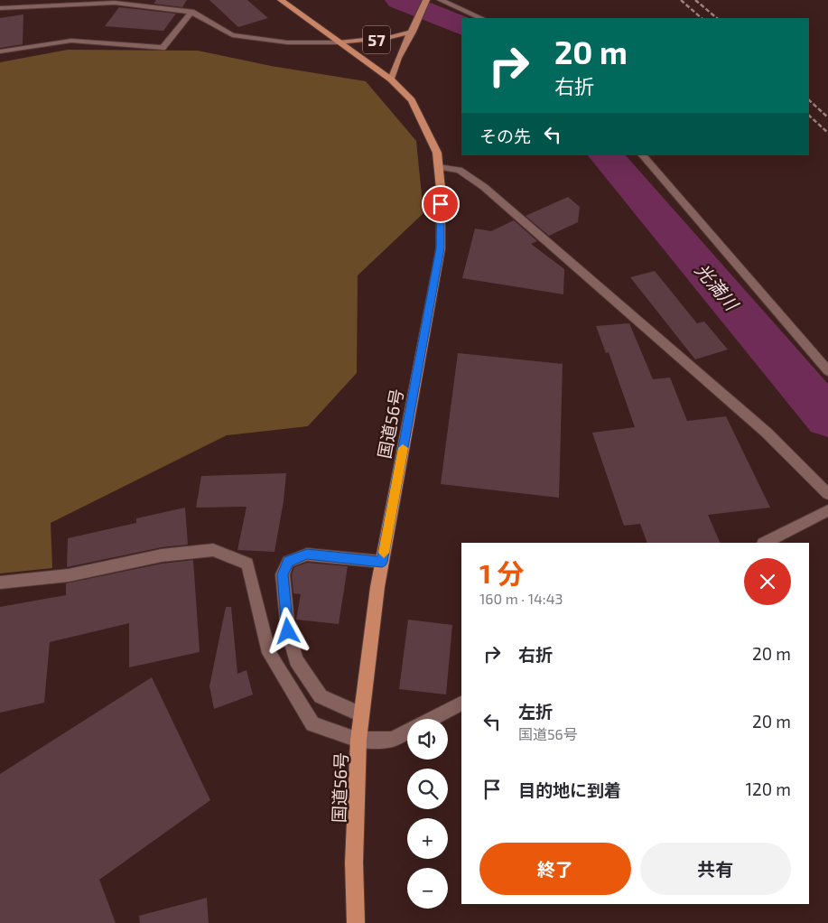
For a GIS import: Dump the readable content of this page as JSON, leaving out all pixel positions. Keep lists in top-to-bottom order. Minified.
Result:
{"streets":{"highway":["国道56号"],"main road":["57"]},"crossings":[["57","国道56号"]],"water":["光満川"],"page":{"turn":["20 m","右折"],"then":"その先","heading":["1 分","160 m · 14:43"],"list":[{"name":"右折","value":"20 m"},{"name":"左折","note":"国道56号","value":"20 m"},{"name":"目的地に到着","value":"120 m"}],"map_buttons":["+","−"],"buttons":["終了","共有"]}}
